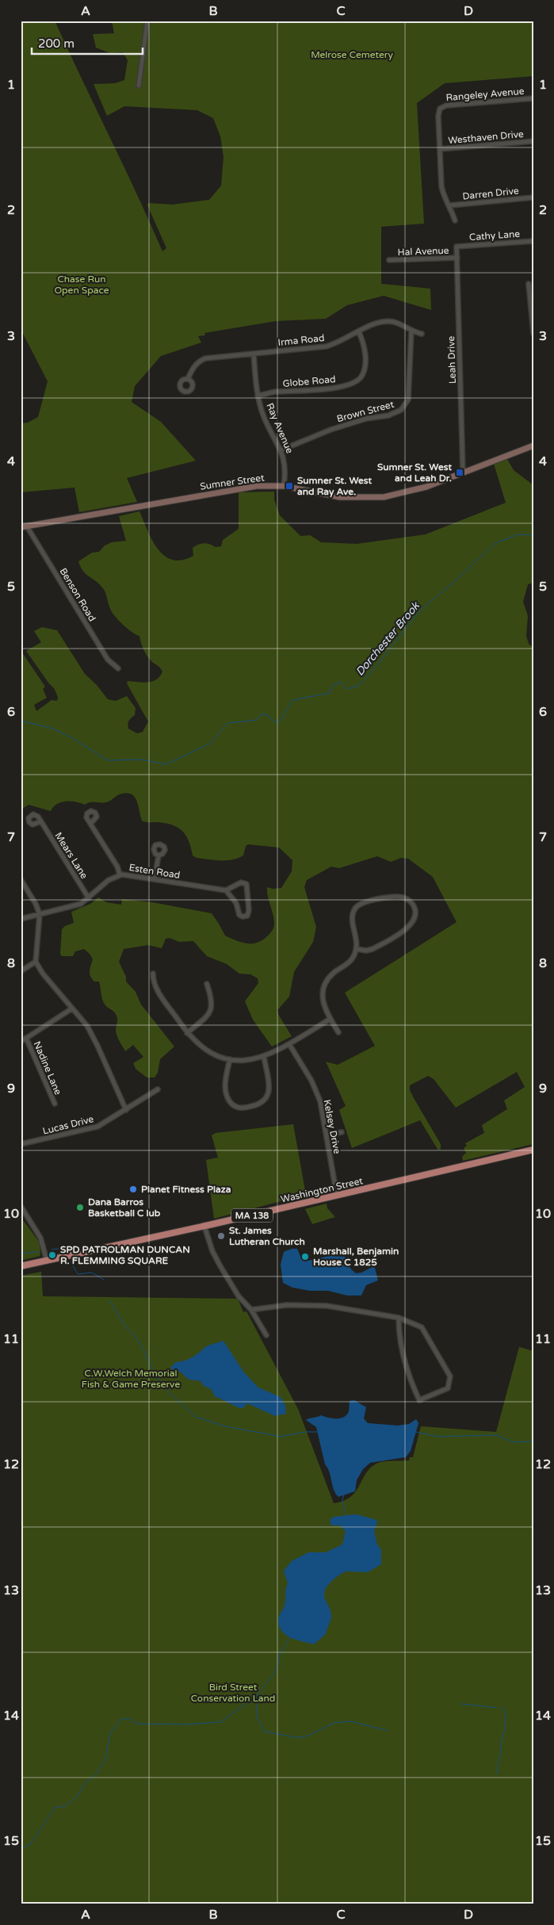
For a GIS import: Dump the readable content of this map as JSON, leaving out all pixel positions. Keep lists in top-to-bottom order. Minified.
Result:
{"streets":{"main road":["Sumner Street","Washington Street","MA 138"],"street":["Rangeley Avenue","Westhaven Drive","Darren Drive","Cathy Lane","Hal Avenue","Irma Road","Leah Drive","Globe Road","Brown Street","Ray Avenue","Benson Road","Mears Lane","Esten Road","Nadine Lane","Lucas Drive","Kelsey Drive"]},"crossings":[["Rangeley Avenue","Westhaven Drive"],["Cathy Lane","Leah Drive"],["Hal Avenue","Leah Drive"],["Irma Road","Globe Road"],["Irma Road","Brown Street"],["Irma Road","Ray Avenue"],["Leah Drive","Sumner Street"],["Globe Road","Ray Avenue"],["Brown Street","Ray Avenue"],["Ray Avenue","Sumner Street"],["Sumner Street","Benson Road"],["Mears Lane","Esten Road"],["Kelsey Drive","Washington Street"]],"water":["Dorchester Brook"],"parks":["Melrose Cemetery","Chase Run Open Space","C.W.Welch Memorial Fish & Game Preserve","Bird Street Conservation Land"],"places":{"transit":["Sumner St. West and Leah Dr.","Sumner St. West and Ray Ave."],"other":["Planet Fitness Plaza","Dana Barros Basketball C lub","St. James Lutheran Church","SPD PATROLMAN DUNCAN R. FLEMMING SQUARE","Marshall, Benjamin House C 1825"]},"scale_bar":"200 m","grid":{"columns":["A","B","C","D"],"rows":["1","2","3","4","5","6","7","8","9","10","11","12","13","14","15"]}}
